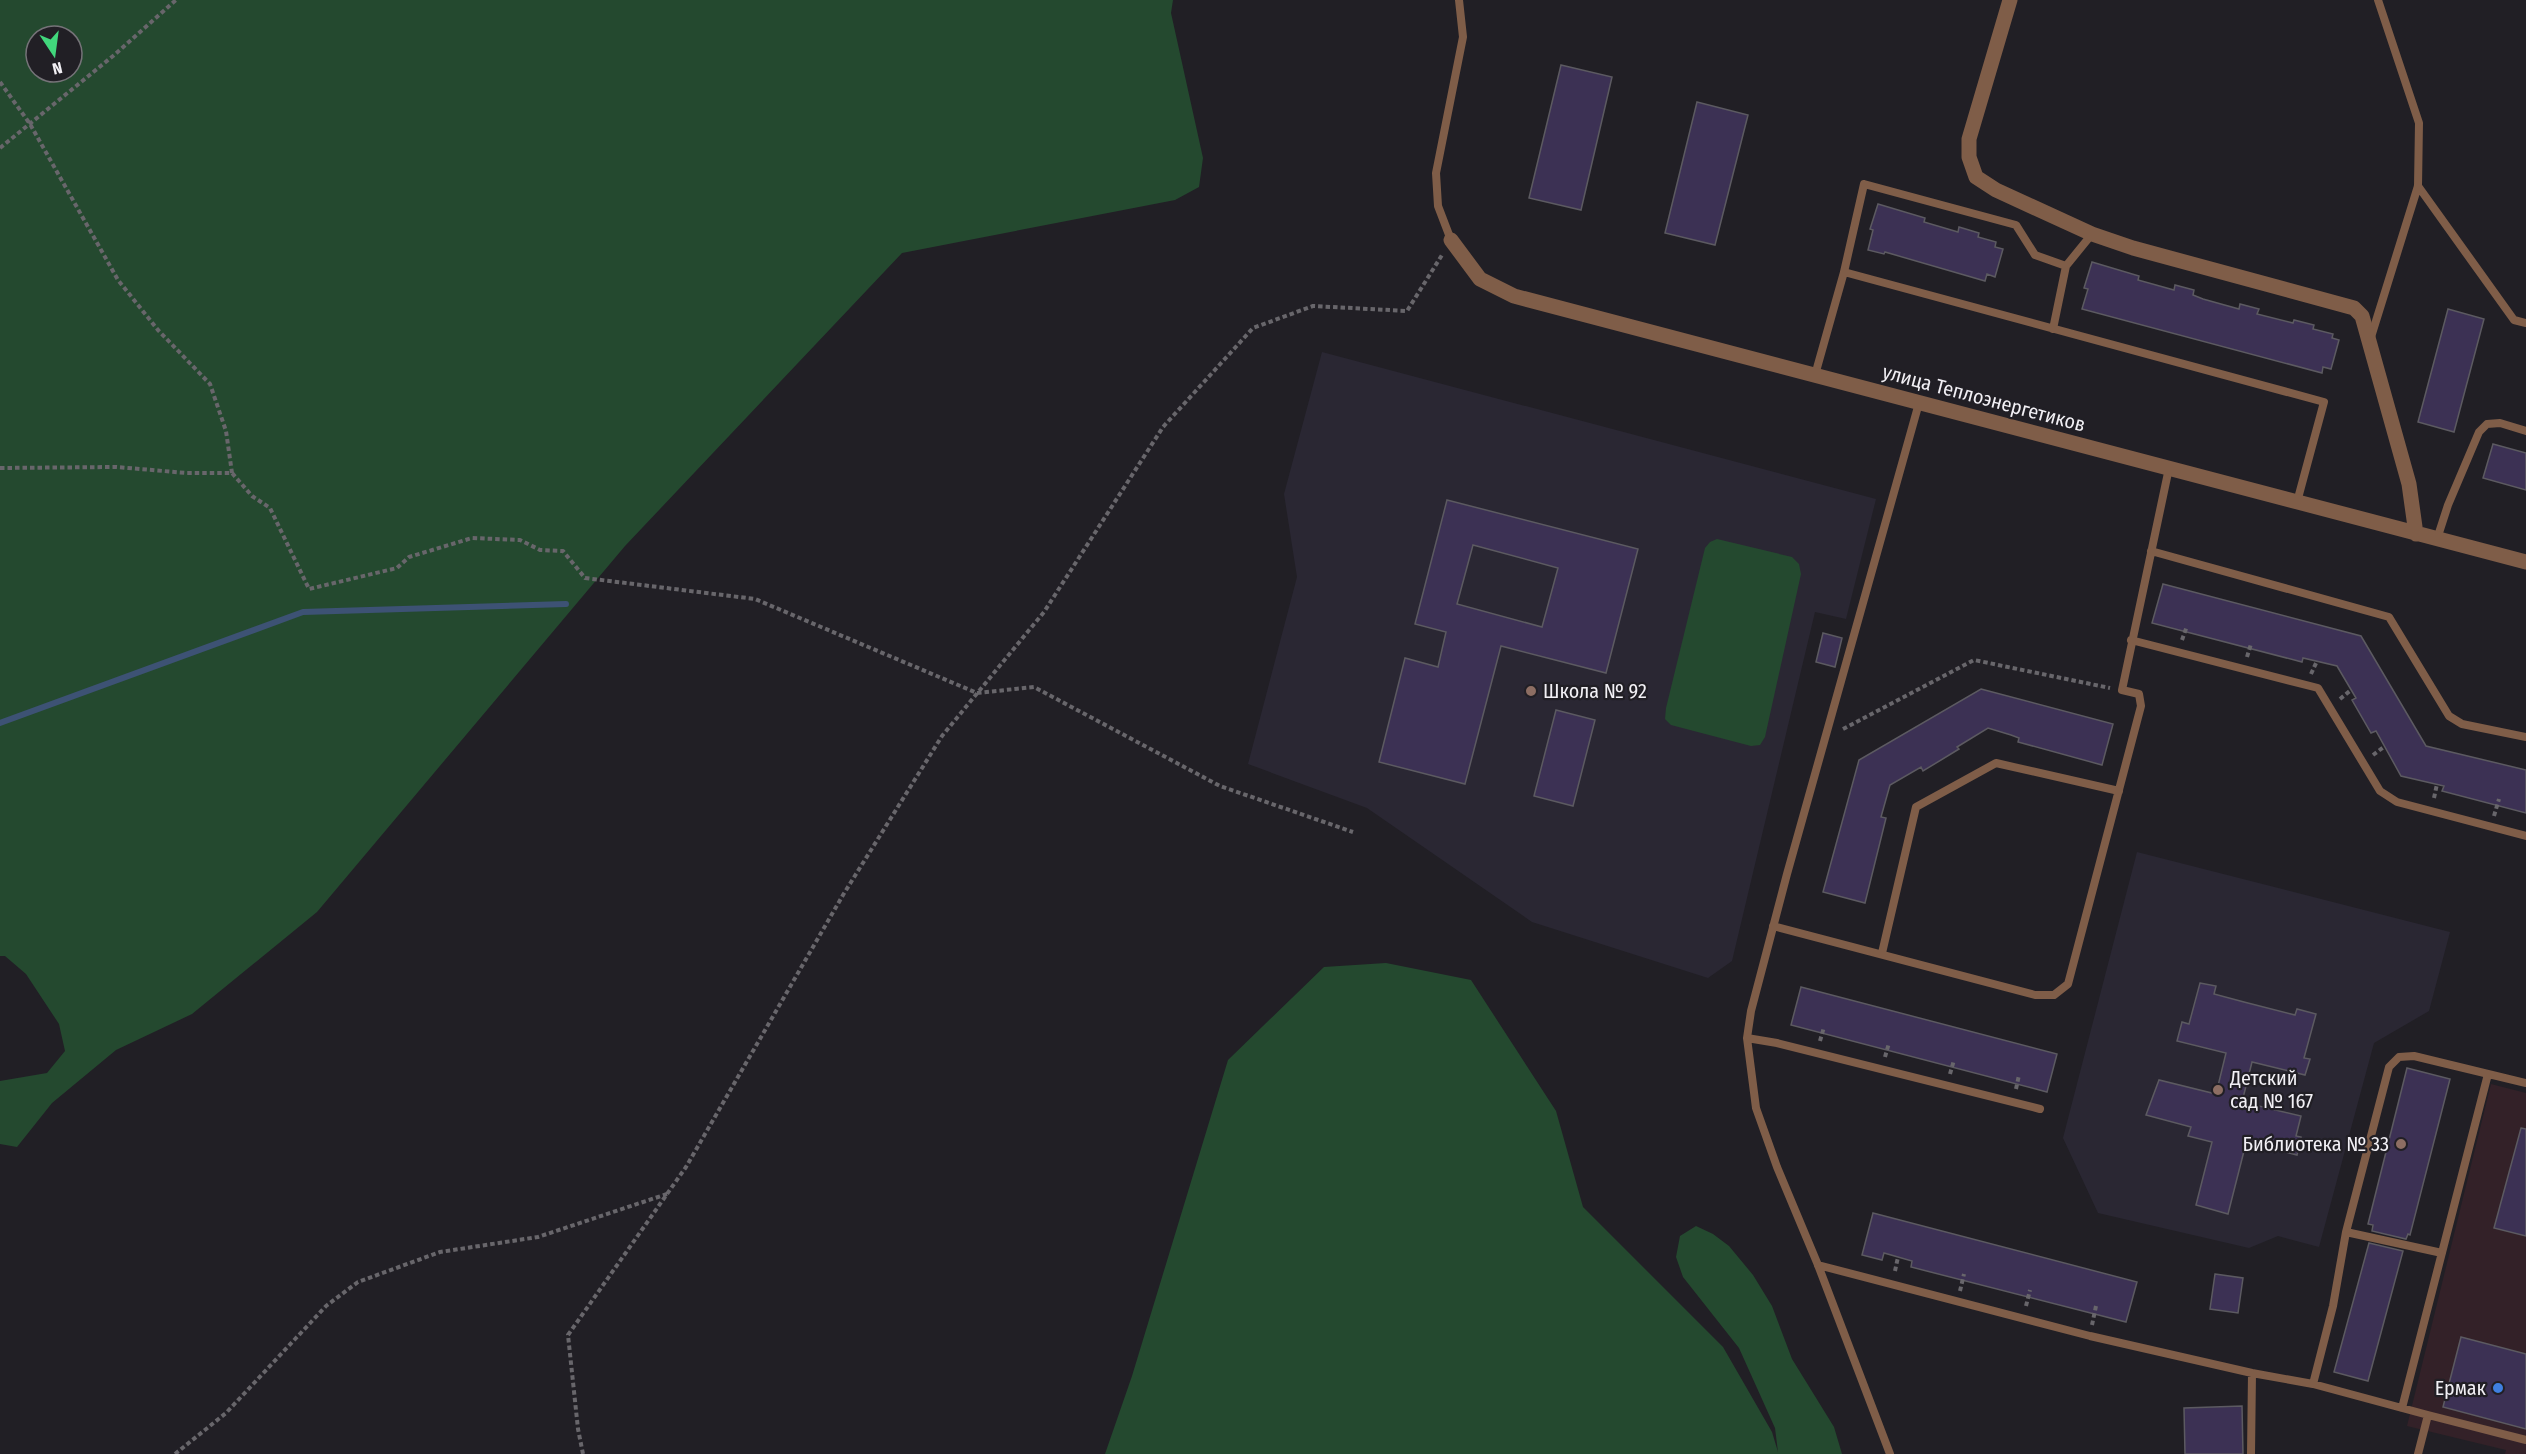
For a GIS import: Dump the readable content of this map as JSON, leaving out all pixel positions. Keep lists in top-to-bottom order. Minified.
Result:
{"streets":{"street":["улица Теплоэнергетиков"]},"places":["Школа № 92","Детский сад № 167","Библиотека № 33","Ермак"],"north":"bottom"}
